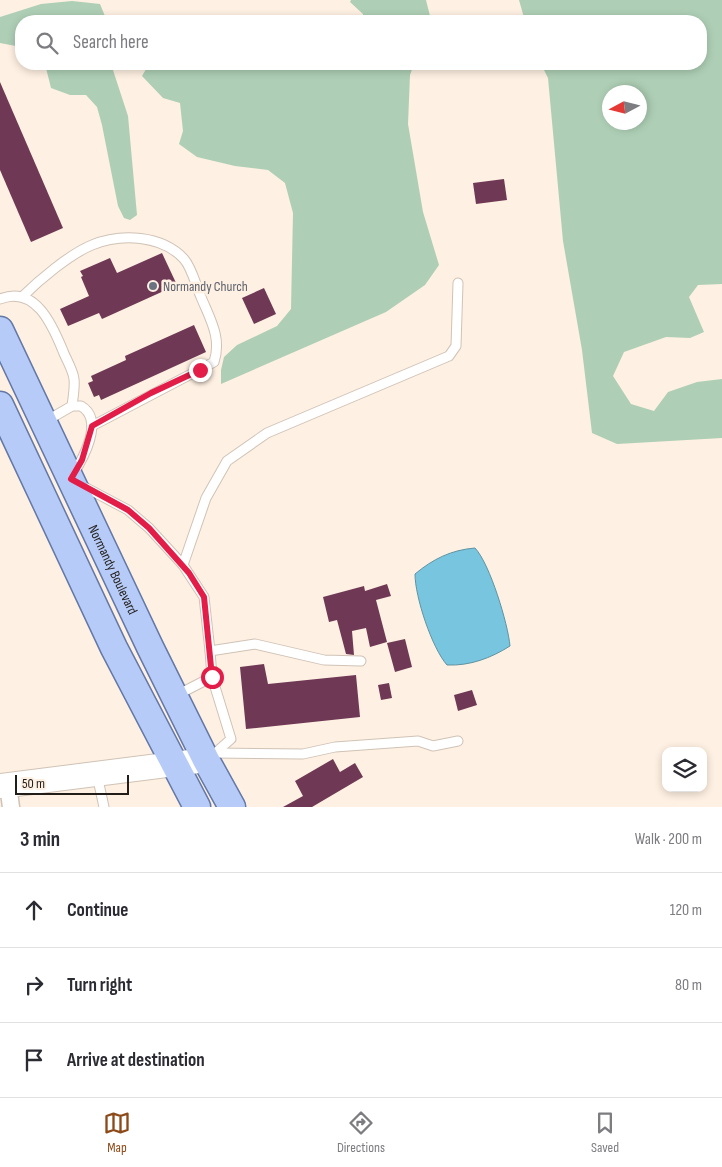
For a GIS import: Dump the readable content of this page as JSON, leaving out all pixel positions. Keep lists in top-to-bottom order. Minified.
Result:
{"streets":{"main road":["Normandy Boulevard"]},"places":["Normandy Church"],"scale_bar":"50 m","north":"left","page":{"search":"Search here","scale":"50 m","heading":["3 min","Walk · 200 m"],"list":[["Continue","120 m"],["Turn right","80 m"],"Arrive at destination"],"nav":["Map","Directions","Saved"]}}
